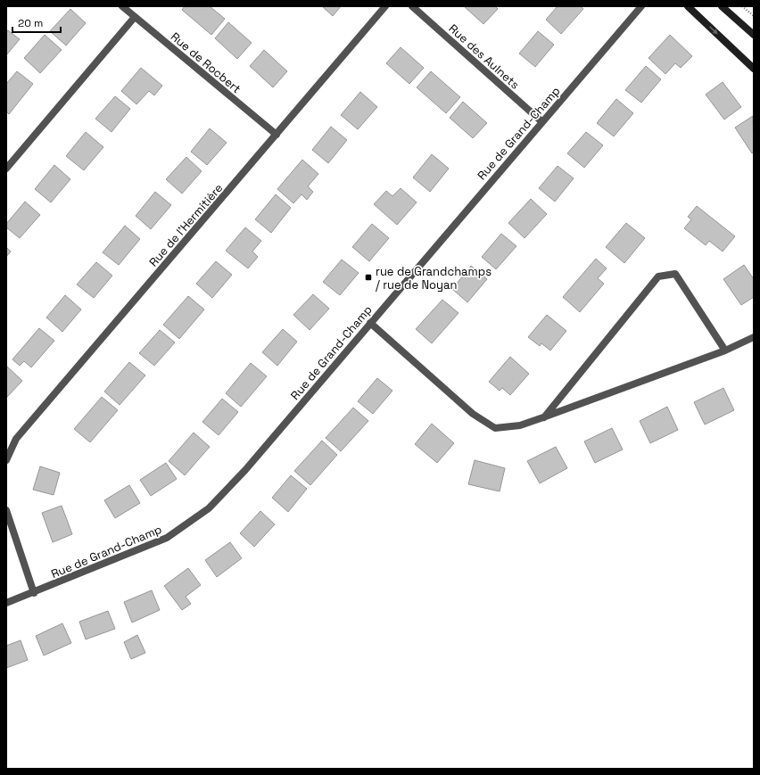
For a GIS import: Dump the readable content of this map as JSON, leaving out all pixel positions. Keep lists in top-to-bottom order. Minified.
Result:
{"streets":{"street":["Rue des Aulnets","Rue de Rocbert","Rue de Grand-Champ","Rue de l'Hermitière"]},"crossings":[["Rue des Aulnets","Rue de Grand-Champ"],["Rue de Rocbert","Rue de l'Hermitière"]],"places":{"transit":["rue de Grandchamps / rue de Noyan"]},"scale_bar":"20 m"}
